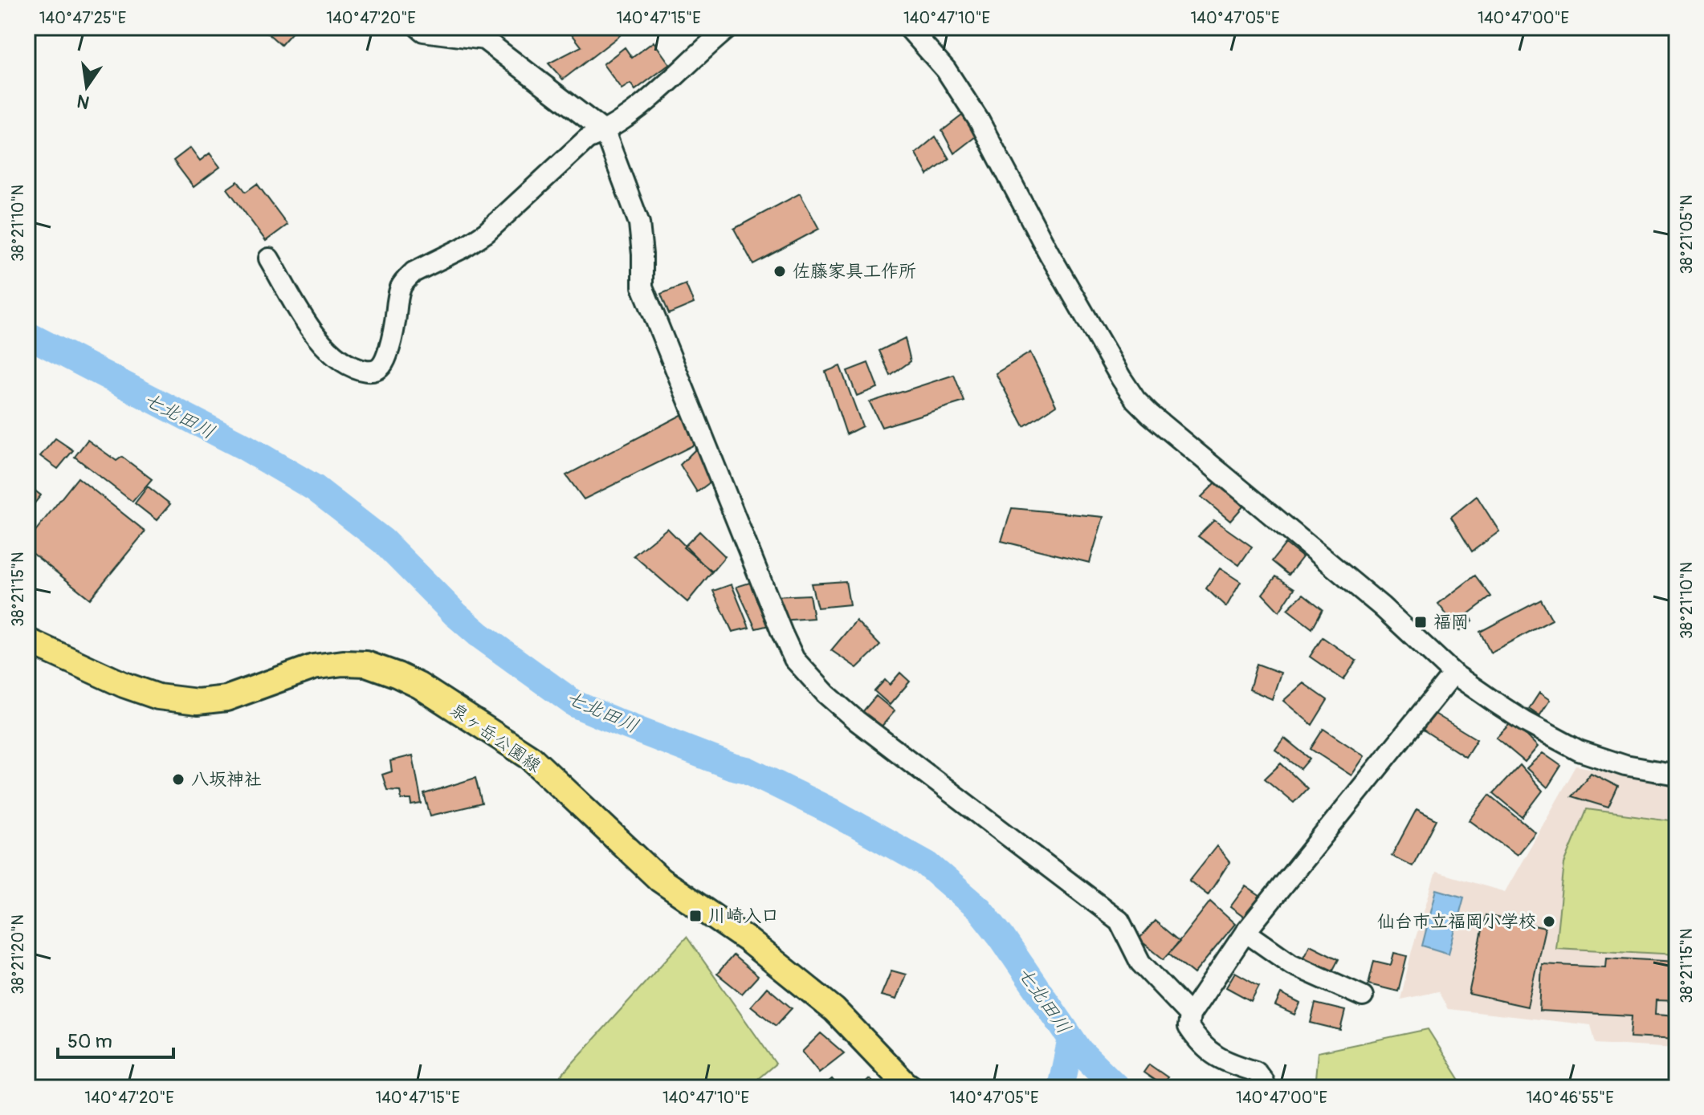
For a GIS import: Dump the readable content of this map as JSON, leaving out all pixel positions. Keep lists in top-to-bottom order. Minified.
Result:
{"streets":{"main road":["泉ヶ岳公園線"]},"water":["七北田川"],"places":{"other":["佐藤家具工作所","八坂神社","仙台市立福岡小学校"],"transit":["福岡","川崎入口"]},"scale_bar":"50 m","north":"bottom","coordinates":["140°47'25\"E","140°47'20\"E","140°47'15\"E","140°47'10\"E","140°47'05\"E","140°47'00\"E","38°21'10\"N","38°21'05\"N","38°21'15\"N","38°21'20\"N","140°46'55\"E"]}
